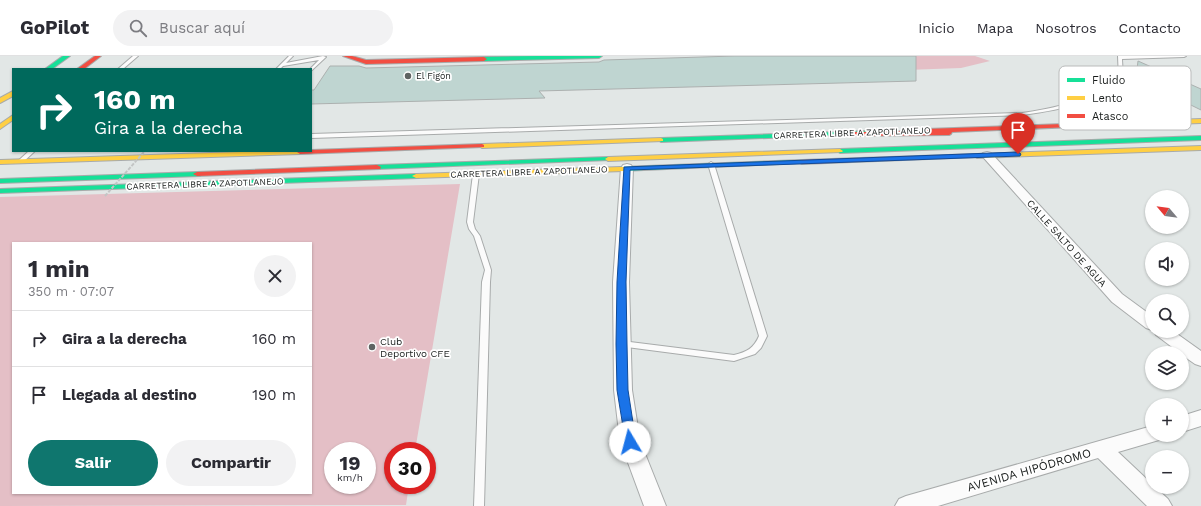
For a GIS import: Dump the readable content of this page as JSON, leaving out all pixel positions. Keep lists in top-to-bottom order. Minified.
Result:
{"streets":{"main road":["CARRETERA LIBRE A ZAPOTLANEJO"],"street":["CALLE SALTO DE AGUA","AVENIDA HIPÓDROMO"]},"crossings":[["CARRETERA LIBRE A ZAPOTLANEJO","CALLE SALTO DE AGUA"]],"places":["El Figón","Club Deportivo CFE"],"legend":["Fluido","Lento","Atasco"],"north":"top left","page":{"header":"GoPilot","search":"Buscar aquí","nav":["Inicio","Mapa","Nosotros","Contacto"],"turn":["160 m","Gira a la derecha"],"map_buttons":["+","−"],"heading":["1 min","350 m · 07:07"],"list":[{"name":"Gira a la derecha","value":"160 m"},{"name":"Llegada al destino","value":"190 m"}],"buttons":["Salir","Compartir"],"speed":"19 km/h","limit":"30"}}
